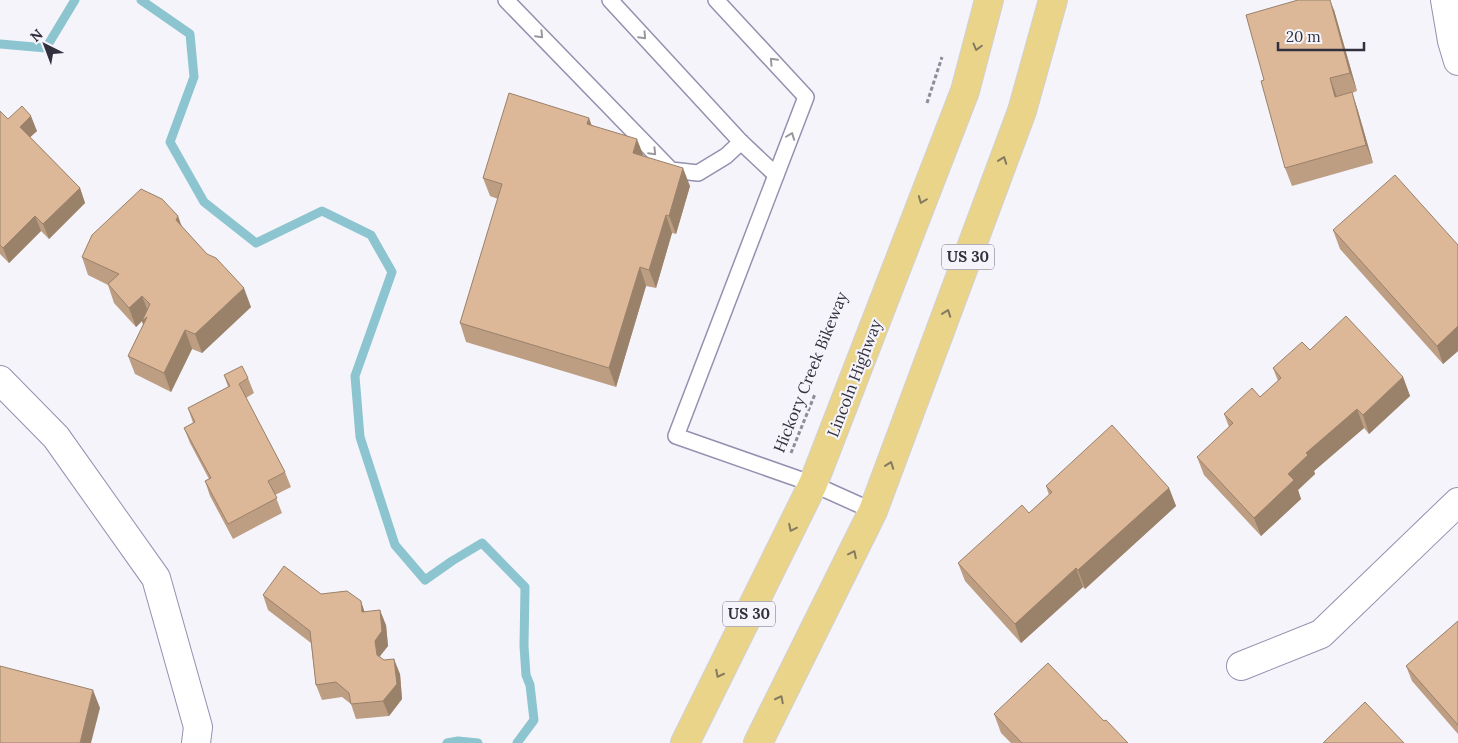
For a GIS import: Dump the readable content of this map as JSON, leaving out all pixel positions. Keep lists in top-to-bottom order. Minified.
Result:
{"streets":{"main road":["US 30","Lincoln Highway"],"path":["Hickory Creek Bikeway"]},"scale_bar":"20 m","north":"top left"}
